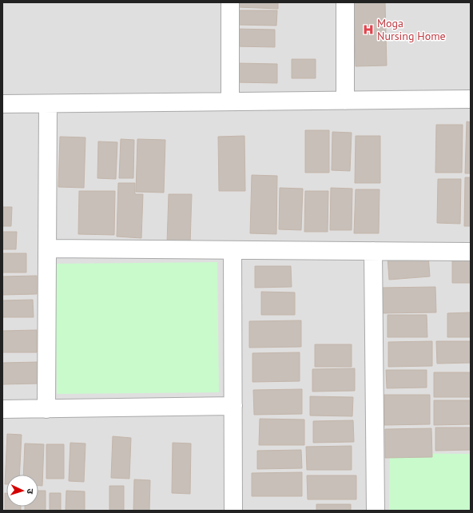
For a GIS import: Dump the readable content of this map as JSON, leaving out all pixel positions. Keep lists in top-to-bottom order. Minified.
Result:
{"places":{"hospital":["Moga Nursing Home"]},"north":"right"}
